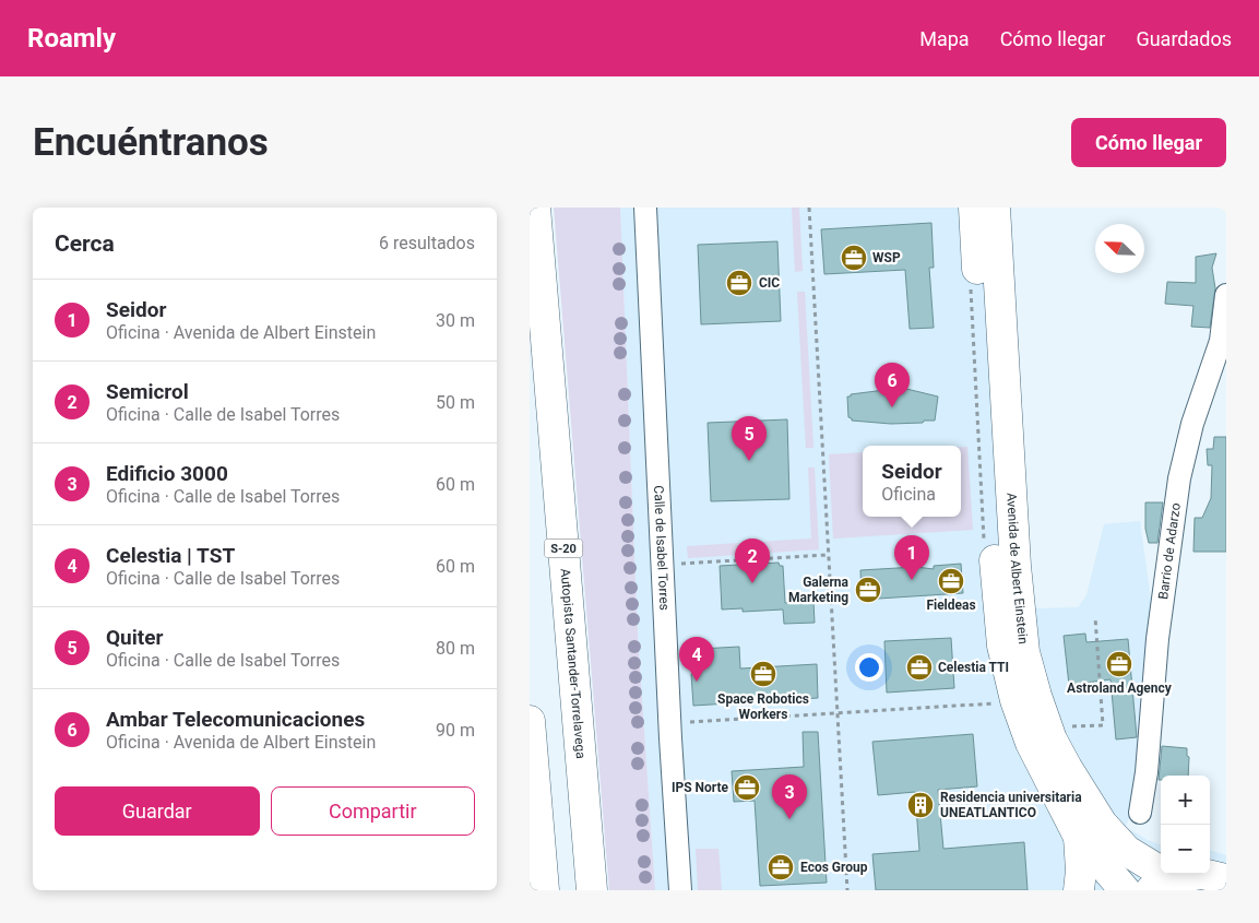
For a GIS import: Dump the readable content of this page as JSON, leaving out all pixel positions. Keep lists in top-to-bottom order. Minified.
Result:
{"streets":{"main road":["S-20","Avenida de Albert Einstein","Autopista Santander-Torrelavega"],"street":["Calle de Isabel Torres","Barrio de Adarzo"]},"places":{"office":["WSP","CIC","Fieldeas","Galerna Marketing","Astroland Agency","Celestia TTI","Space Robotics Workers","IPS Norte","Ecos Group"],"building":["Residencia universitaria UNEATLANTICO"]},"north":"top left","page":{"header":"Roamly","nav":["Mapa","Cómo llegar","Guardados"],"buttons":["Cómo llegar",["Guardar","Compartir"]],"title":"Encuéntranos","heading":["Cerca","6 resultados"],"list":[{"mark":"1","name":"Seidor","note":"Oficina · Avenida de Albert Einstein","value":"30 m"},{"mark":"2","name":"Semicrol","note":"Oficina · Calle de Isabel Torres","value":"50 m"},{"mark":"3","name":"Edificio 3000","note":"Oficina · Calle de Isabel Torres","value":"60 m"},{"mark":"4","name":"Celestia | TST","note":"Oficina · Calle de Isabel Torres","value":"60 m"},{"mark":"5","name":"Quiter","note":"Oficina · Calle de Isabel Torres","value":"80 m"},{"mark":"6","name":"Ambar Telecomunicaciones","note":"Oficina · Avenida de Albert Einstein","value":"90 m"}],"pins":["6","5","1","2","4","3"],"popup":["Seidor","Oficina"],"map_buttons":["+","−"]}}
